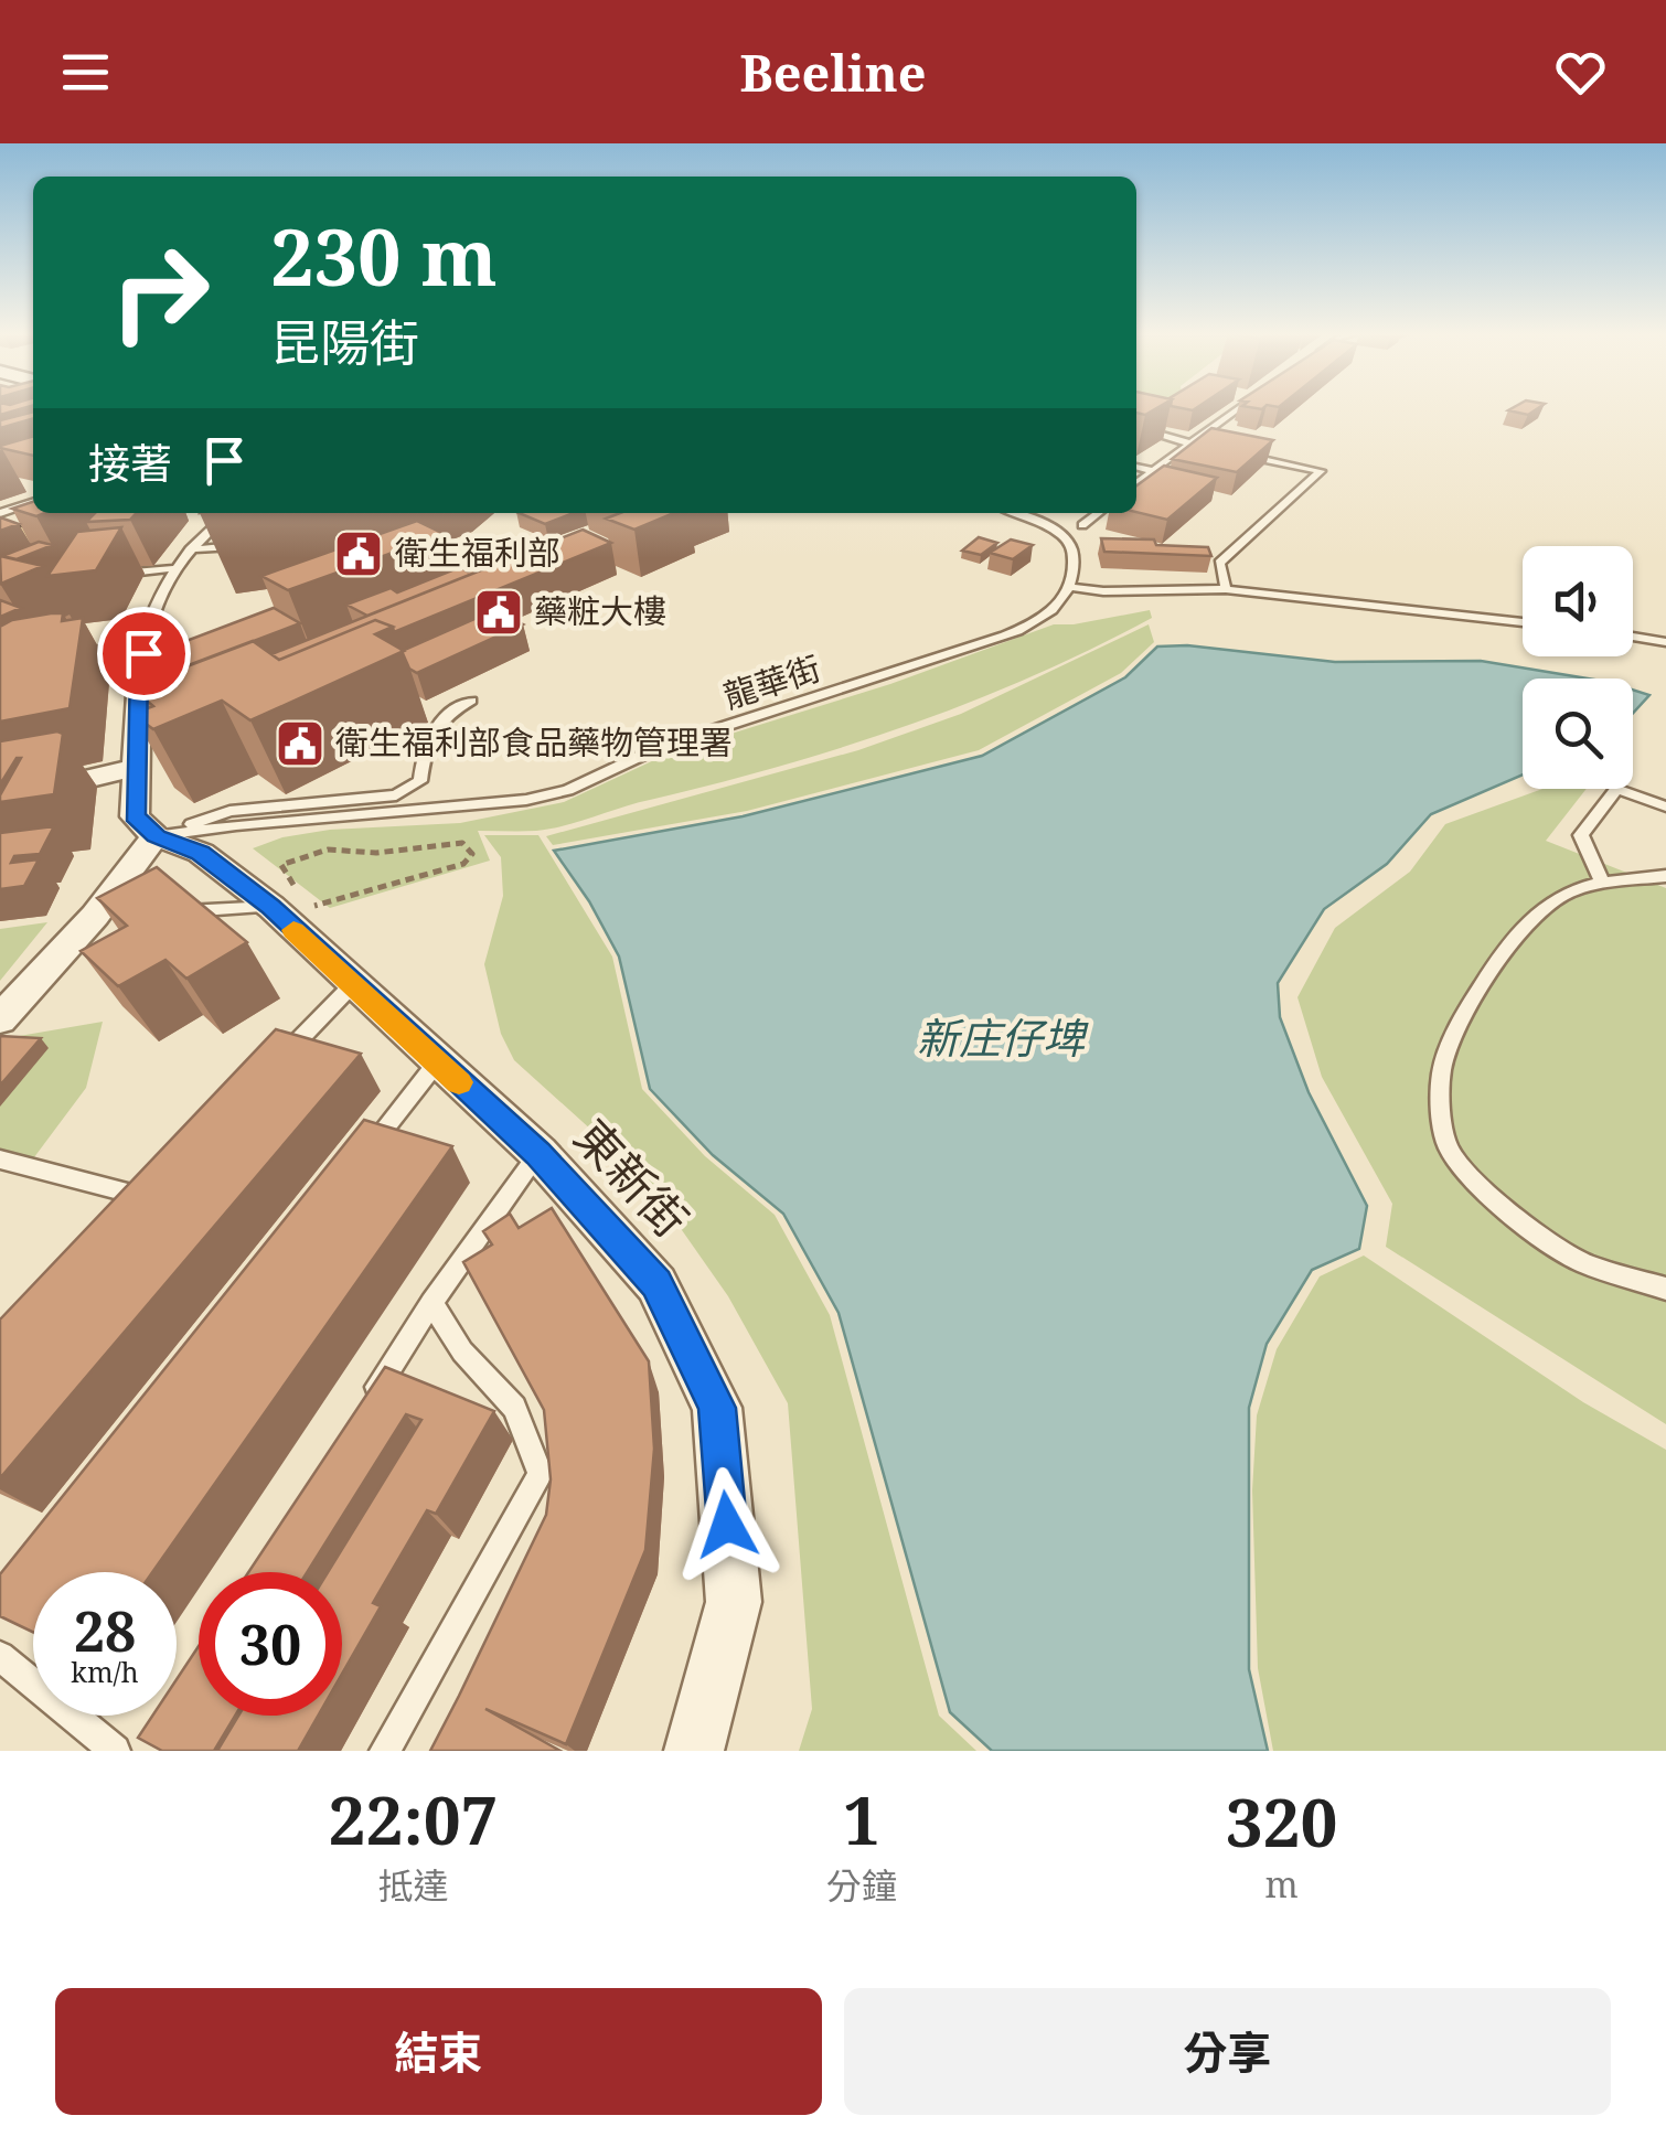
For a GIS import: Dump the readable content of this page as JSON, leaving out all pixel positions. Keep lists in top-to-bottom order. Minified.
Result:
{"streets":{"street":["東新街"],"lane":["龍華街"]},"crossings":[["龍華街","東新街"]],"water":["新庄仔埤"],"places":{"public building":["衛生福利部","藥粧大樓","衛生福利部食品藥物管理署"]},"page":{"header":"Beeline","turn":["230 m","昆陽街"],"then":"接著","speed":"28 km/h","limit":"30","eta":["22:07","抵達","1","分鐘","320","m"],"buttons":["結束","分享"]}}
